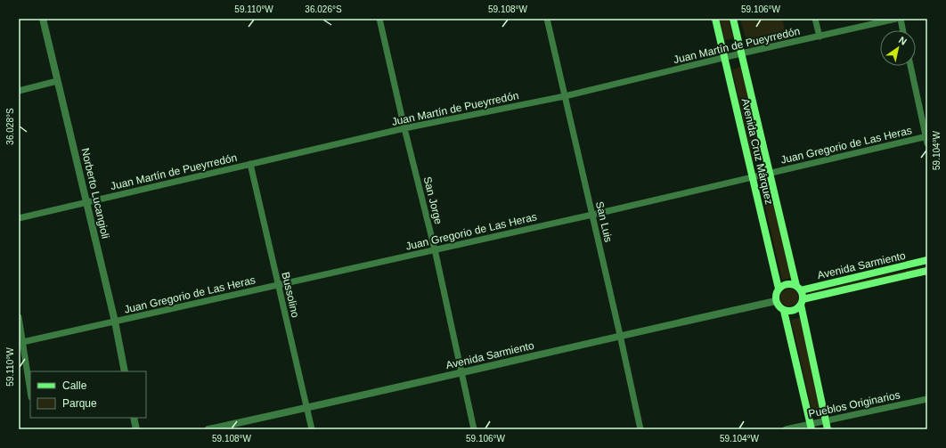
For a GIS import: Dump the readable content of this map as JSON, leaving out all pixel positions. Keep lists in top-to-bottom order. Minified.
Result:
{"streets":{"main road":["Avenida Cruz Márquez","Avenida Sarmiento"],"street":["Juan Martín de Pueyrredón","Juan Gregorio de Las Heras","Norberto Lucangioli","San Jorge","San Luis","Bussolino","Pueblos Originarios"]},"crossings":[["Juan Martín de Pueyrredón","Avenida Cruz Márquez"],["Juan Martín de Pueyrredón","Norberto Lucangioli"],["Juan Martín de Pueyrredón","San Jorge"],["Juan Martín de Pueyrredón","San Luis"],["Juan Martín de Pueyrredón","Bussolino"],["Juan Gregorio de Las Heras","Avenida Cruz Márquez"],["Juan Gregorio de Las Heras","Norberto Lucangioli"],["Juan Gregorio de Las Heras","San Jorge"],["Juan Gregorio de Las Heras","San Luis"],["Juan Gregorio de Las Heras","Bussolino"],["Avenida Cruz Márquez","Avenida Sarmiento"],["San Jorge","Avenida Sarmiento"],["San Luis","Avenida Sarmiento"],["Avenida Sarmiento","Bussolino"]],"legend":["Calle","Parque"],"north":"top right","coordinates":["59.110°W","36.026°S","59.108°W","59.106°W","36.028°S","59.104°W"]}
